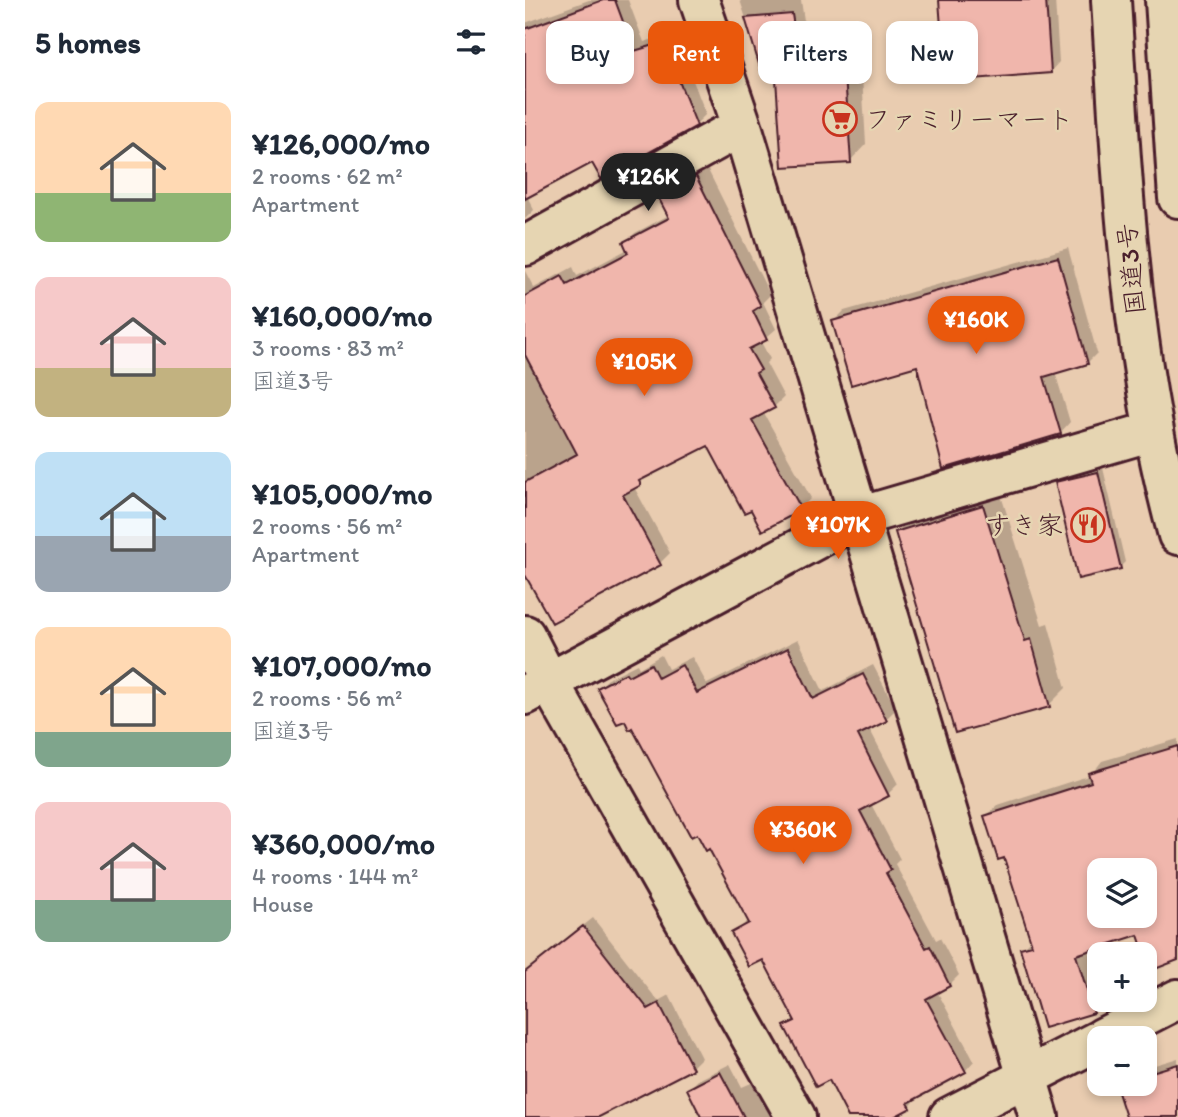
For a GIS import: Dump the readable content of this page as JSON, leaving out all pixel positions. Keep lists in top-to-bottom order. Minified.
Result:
{"streets":{"main road":["国道3号"]},"places":{"supermarket":["ファミリーマート"],"restaurant":["すき家"]},"page":{"heading":"5 homes","chip":["Buy","Rent","Filters","New"],"list":[{"name":"¥126,000/mo","note":"2 rooms · 62 m² · Apartment"},{"name":"¥160,000/mo","note":"3 rooms · 83 m² · 国道3号"},{"name":"¥105,000/mo","note":"2 rooms · 56 m² · Apartment"},{"name":"¥107,000/mo","note":"2 rooms · 56 m² · 国道3号"},{"name":"¥360,000/mo","note":"4 rooms · 144 m² · House"}],"price":["¥126K","¥160K","¥105K","¥107K","¥360K"],"map_buttons":["+","−"]}}
